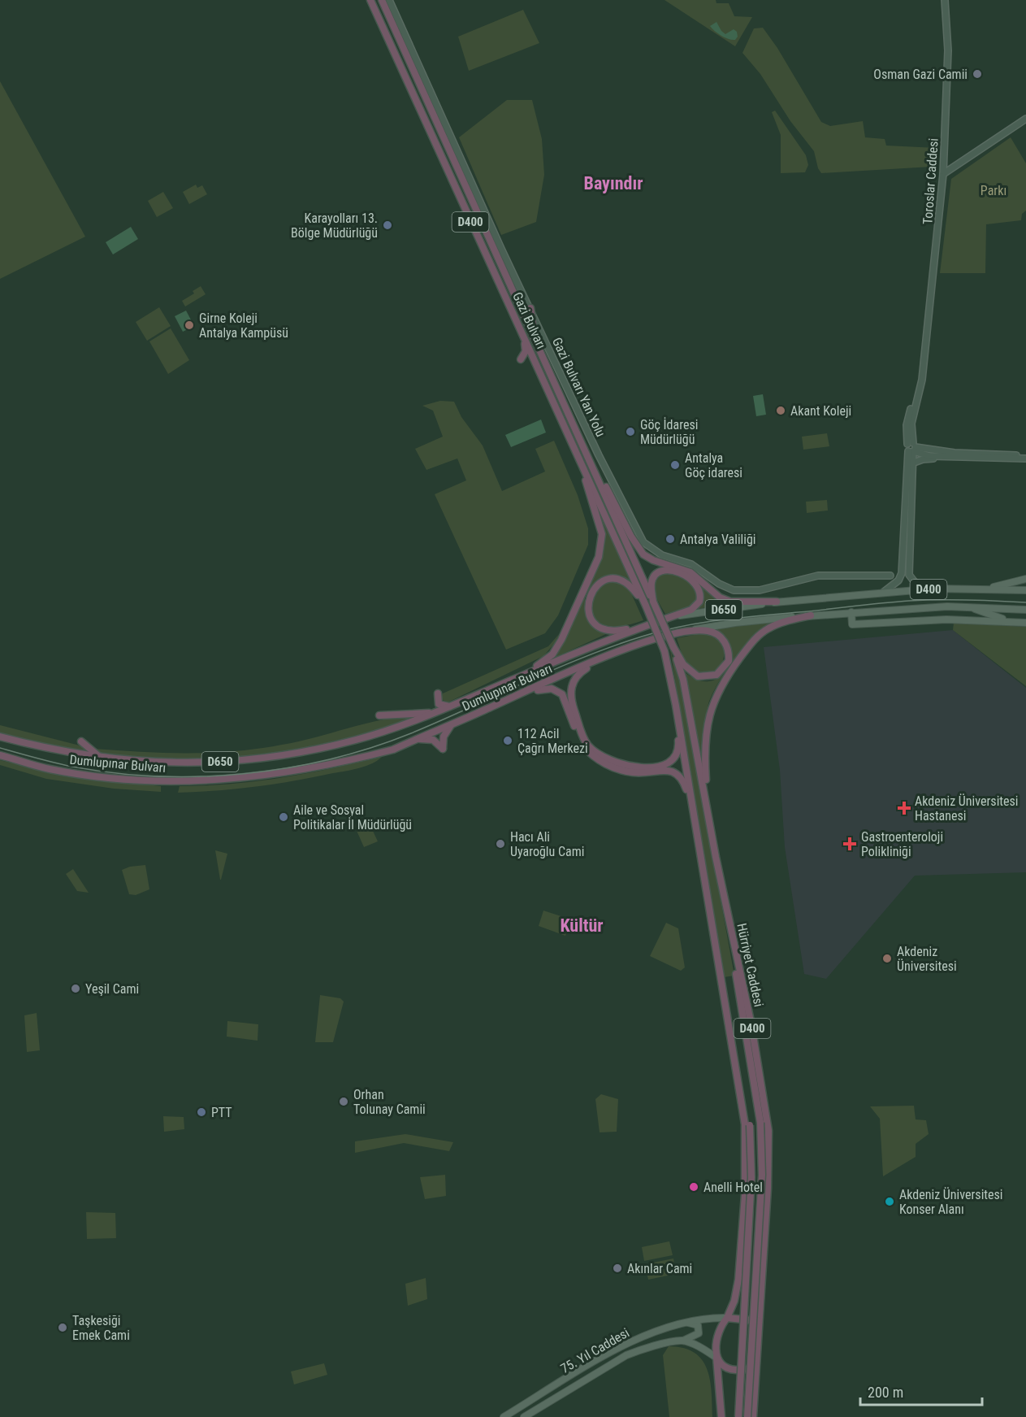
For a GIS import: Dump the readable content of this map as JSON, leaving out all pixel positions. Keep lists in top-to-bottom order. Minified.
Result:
{"streets":{"highway":["D400","Gazi Bulvarı","D650","Dumlupınar Bulvarı","Hürriyet Caddesi"],"main road":["Toroslar Caddesi","Gazi Bulvarı Yan Yolu","75. Yıl Caddesi"]},"crossings":[["Toroslar Caddesi","Dumlupınar Bulvarı"],["D400","Gazi Bulvarı"],["D400","Dumlupınar Bulvarı"],["Gazi Bulvarı","Hürriyet Caddesi"],["Hürriyet Caddesi","75. Yıl Caddesi"]],"districts":["Bayındır","Kültür"],"parks":["Parkı"],"places":{"other":["Osman Gazi Camii","Karayolları 13. Bölge Müdürlüğü","Girne Koleji Antalya Kampüsü","Akant Koleji","Göç İdaresi Müdürlüğü","Antalya Göç idaresi","Antalya Valiliği","112 Acil Çağrı Merkezi","Aile ve Sosyal Politikalar İl Müdürlüğü","Hacı Ali Uyaroğlu Cami","Akdeniz Üniversitesi","Yeşil Cami","Orhan Tolunay Camii","PTT","Anelli Hotel","Akdeniz Üniversitesi Konser Alanı","Akınlar Cami","Taşkesiği Emek Cami"],"health":["Akdeniz Üniversitesi Hastanesi","Gastroenteroloji Polikliniği"]},"scale_bar":"200 m"}
